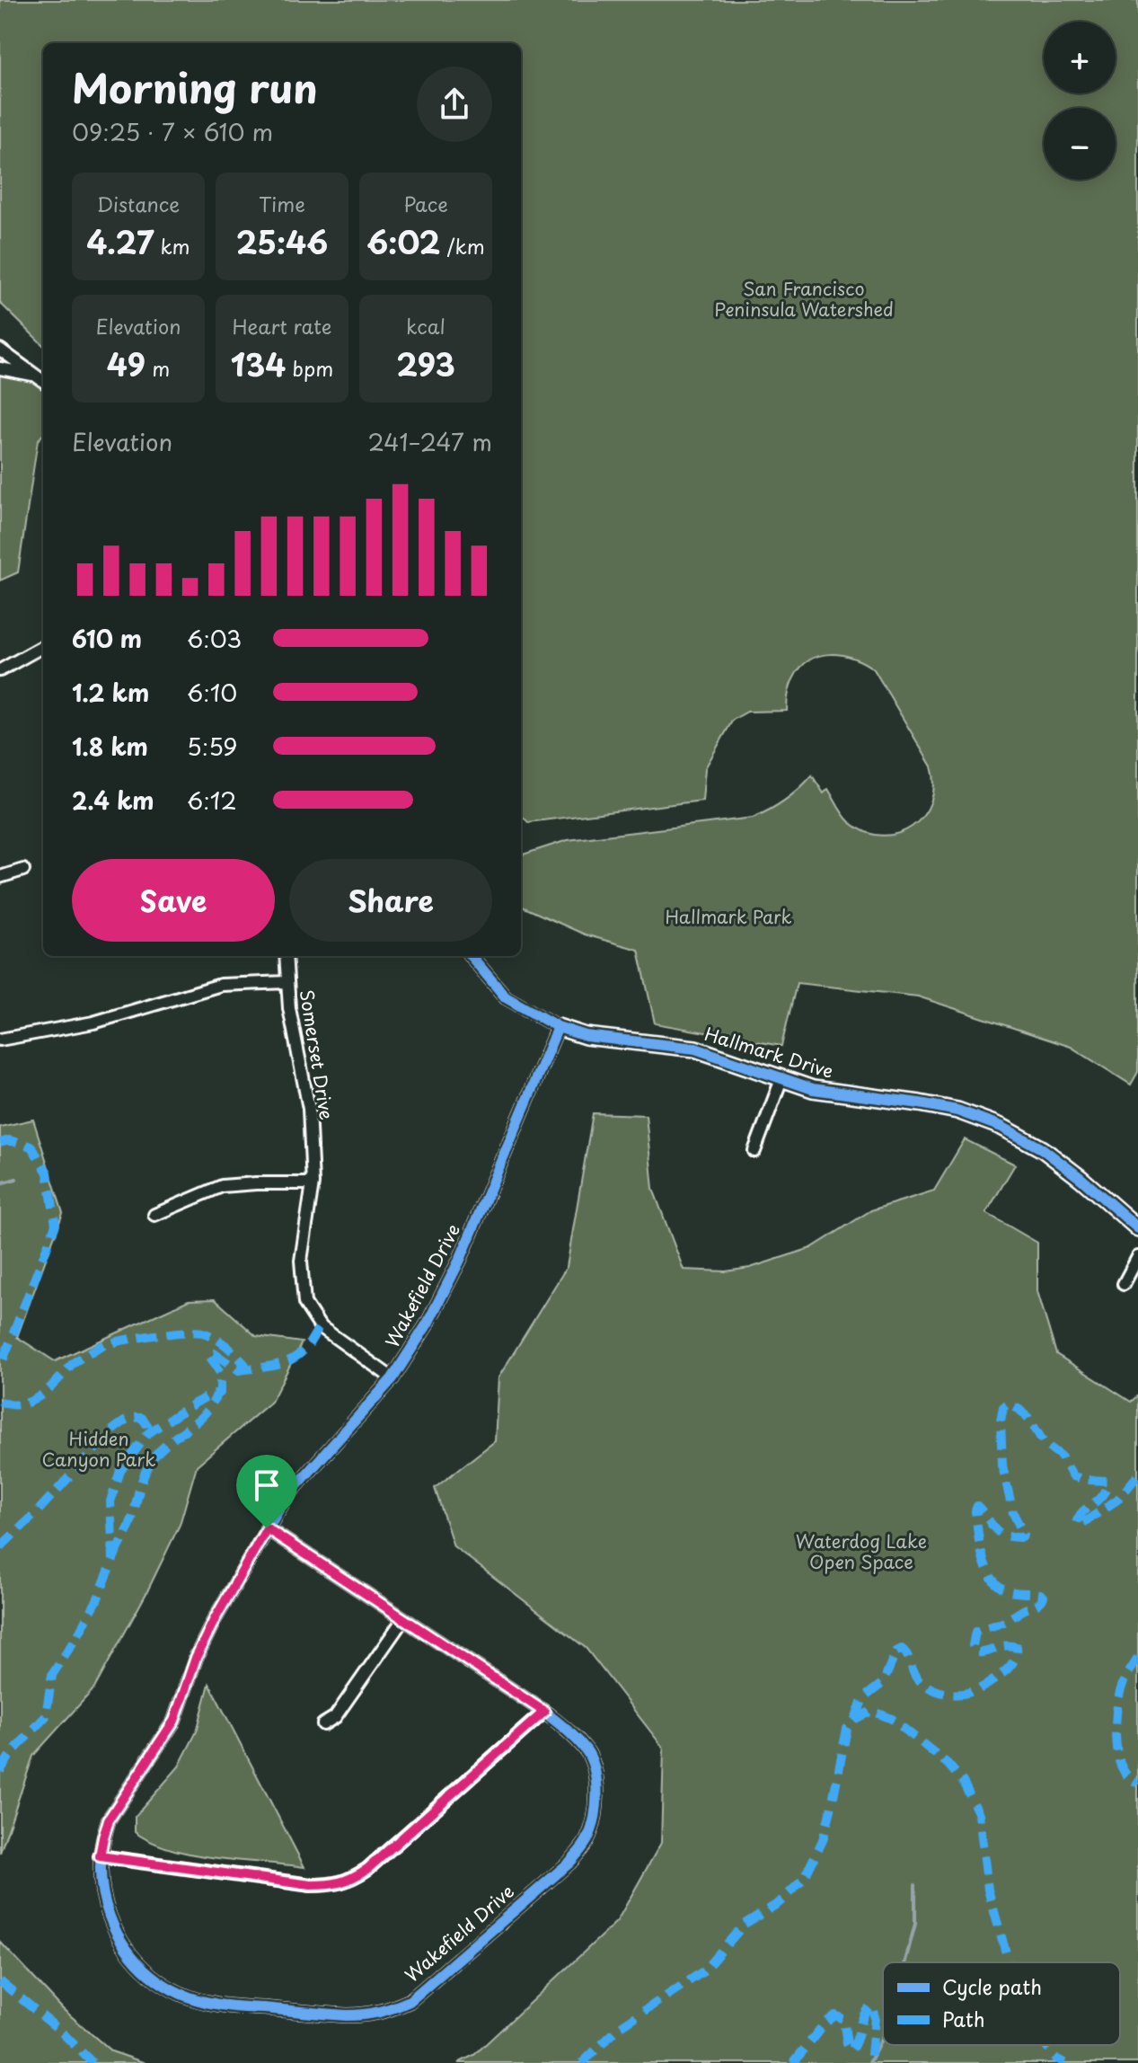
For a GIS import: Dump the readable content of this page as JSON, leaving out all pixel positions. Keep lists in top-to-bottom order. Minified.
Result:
{"streets":{"street":["Hallmark Drive","Somerset Drive","Wakefield Drive"]},"crossings":[["Hallmark Drive","Wakefield Drive"],["Somerset Drive","Wakefield Drive"]],"parks":["San Francisco Peninsula Watershed","Hallmark Park","Hidden Canyon Park","Waterdog Lake Open Space"],"legend":["Cycle path","Path"],"page":{"map_buttons":["+","−"],"heading":["Morning run","09:25 · 7 × 610 m"],"stats":[["Distance","4.27 km"],["Time","25:46"],["Pace","6:02 /km"],["Elevation","49 m"],["Heart rate","134 bpm"],["kcal","293"]],"chart":["Elevation","241–247 m"],"list":[{"name":"610 m","note":"6:03"},{"name":"1.2 km","note":"6:10"},{"name":"1.8 km","note":"5:59"},{"name":"2.4 km","note":"6:12"}],"buttons":["Save","Share"]}}
